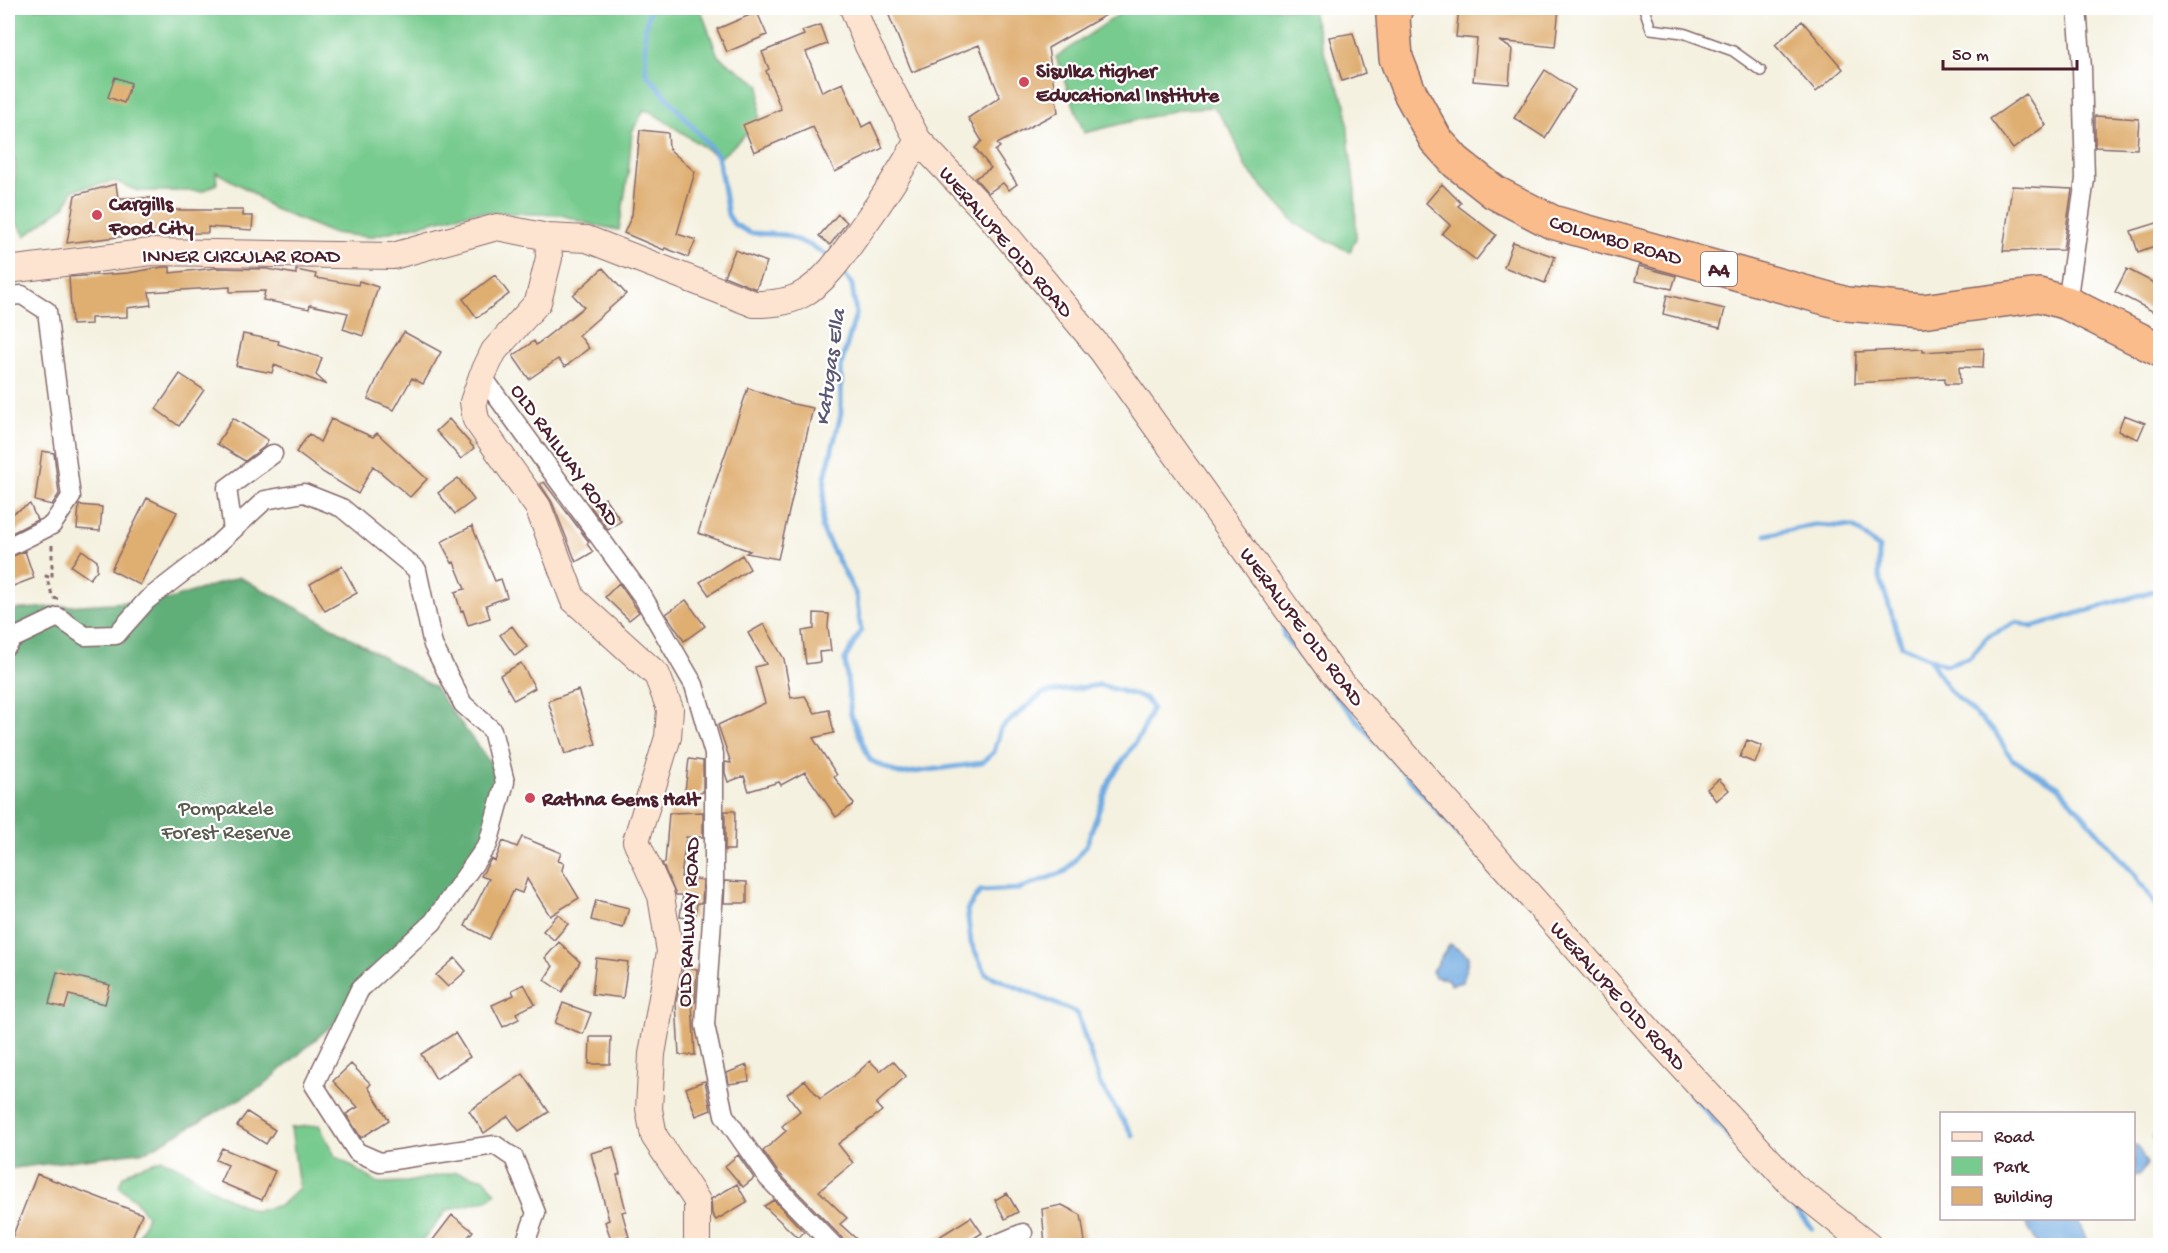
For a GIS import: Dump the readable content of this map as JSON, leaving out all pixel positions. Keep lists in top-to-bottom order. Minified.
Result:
{"streets":{"highway":["COLOMBO ROAD","A4"],"street":["WERALUPE OLD ROAD","INNER CIRCULAR ROAD","OLD RAILWAY ROAD"]},"crossings":[["WERALUPE OLD ROAD","INNER CIRCULAR ROAD"]],"water":["Katugas Ella"],"parks":["Pompakele Forest Reserve"],"places":["Sisulka Higher Educational Institute","Cargills Food City","Rathna Gems Halt"],"legend":["Road","Park","Building"],"scale_bar":"50 m"}
